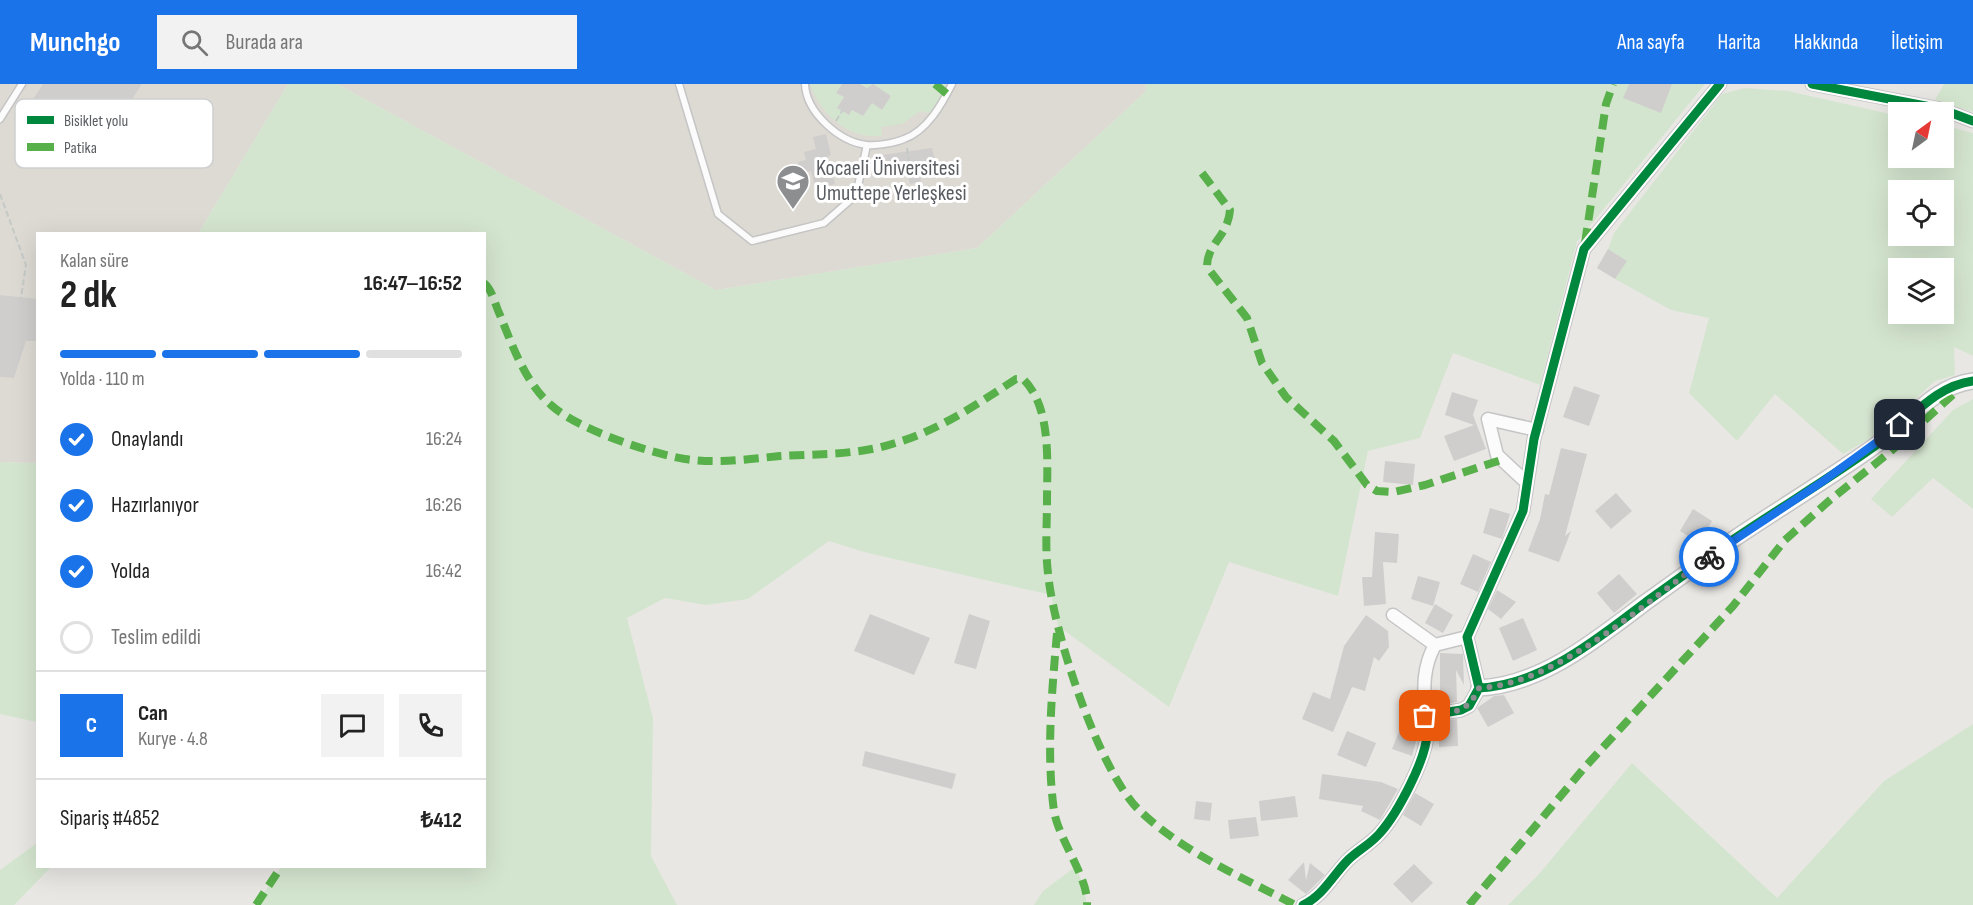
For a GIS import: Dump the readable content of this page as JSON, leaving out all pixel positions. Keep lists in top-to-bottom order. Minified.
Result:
{"places":{"school or university":["Kocaeli Üniversitesi Umuttepe Yerleşkesi"]},"legend":["Bisiklet yolu","Patika"],"north":"top right","page":{"header":"Munchgo","search":"Burada ara","nav":["Ana sayfa","Harita","Hakkında","İletişim"],"heading":["2 dk","Kalan süre","16:47–16:52"],"panel":["Can","Kurye · 4.8","Sipariş #4852","₺412"],"bar":"Yolda · 110 m","list":[["Onaylandı","16:24"],["Hazırlanıyor","16:26"],["Yolda","16:42"],"Teslim edildi"],"round":"C"}}
